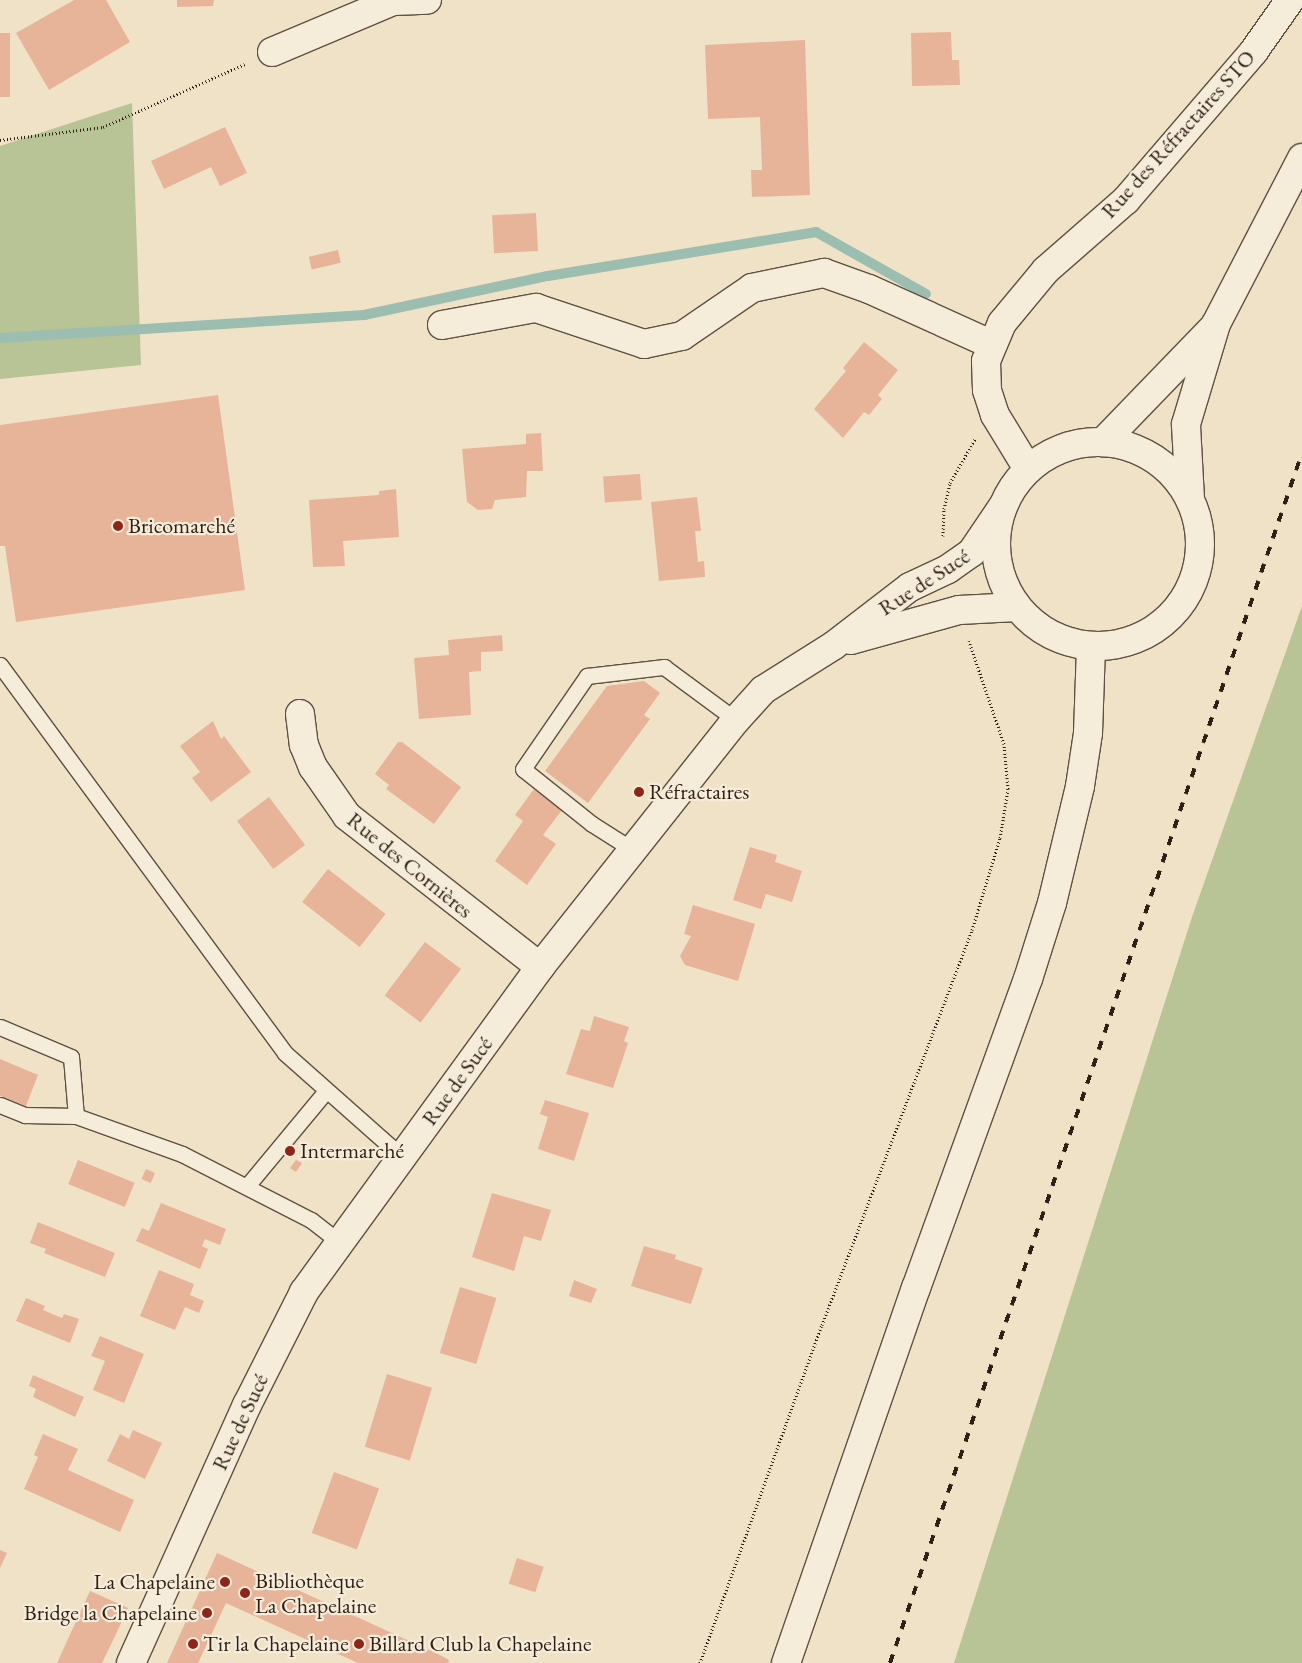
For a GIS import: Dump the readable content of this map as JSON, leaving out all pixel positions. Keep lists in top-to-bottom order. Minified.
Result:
{"streets":{"street":["Rue des Réfractaires STO","Rue de Sucé","Rue des Cornières"]},"crossings":[["Rue de Sucé","Rue des Cornières"]],"places":["Bricomarché","Réfractaires","Intermarché","La Chapelaine","Bibliothèque La Chapelaine","Bridge la Chapelaine","Tir la Chapelaine","Billard Club la Chapelaine"]}
